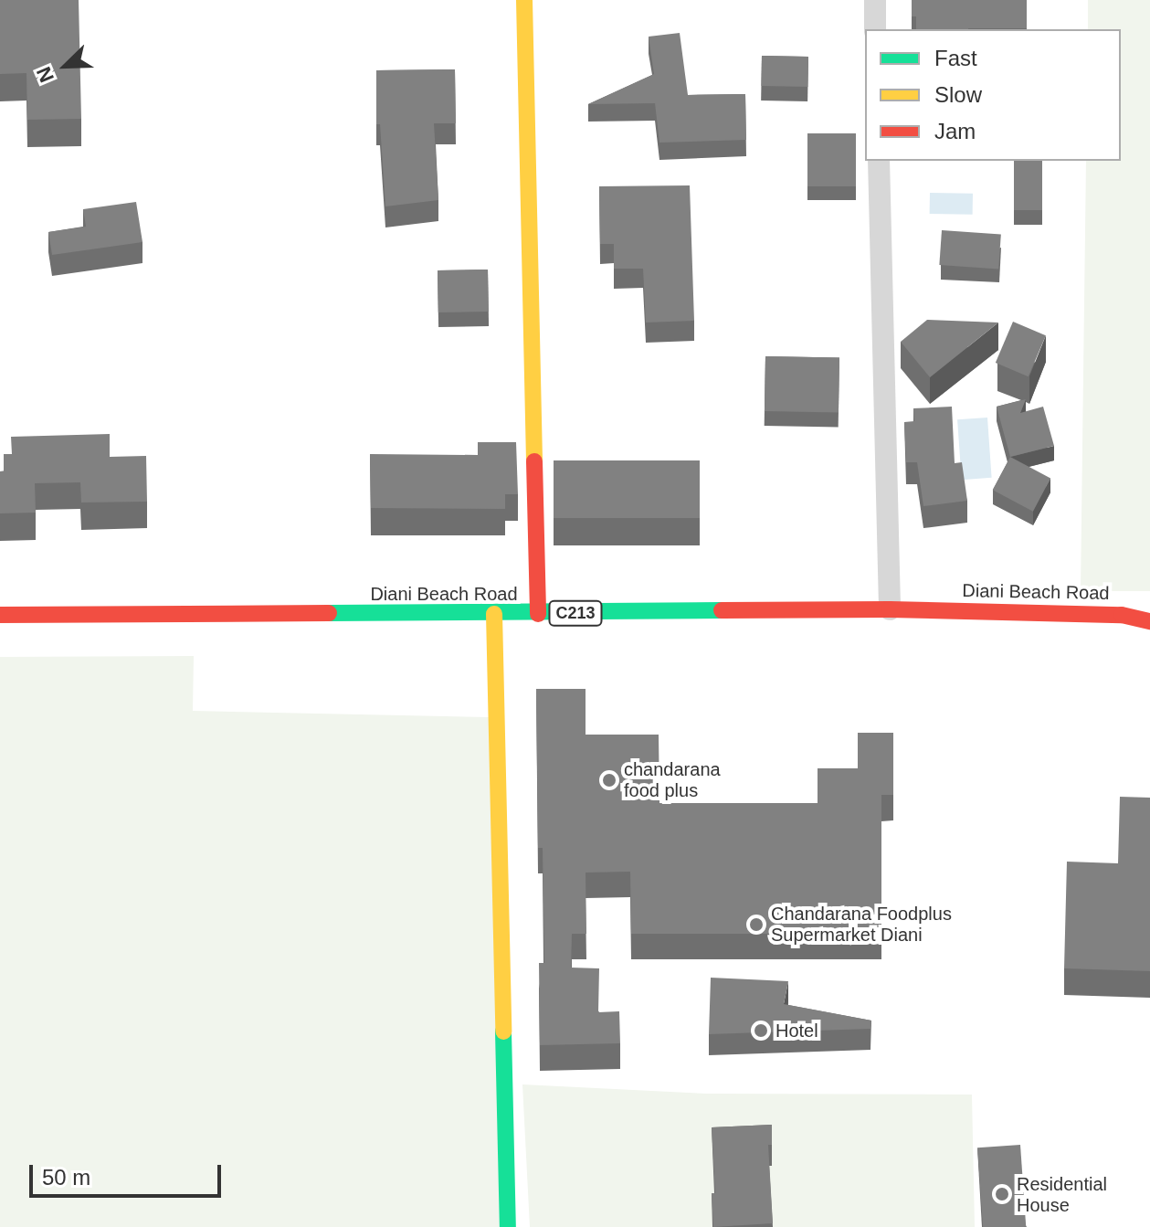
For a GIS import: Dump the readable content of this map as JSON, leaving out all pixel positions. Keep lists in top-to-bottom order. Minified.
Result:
{"streets":{"street":["Diani Beach Road","C213"]},"places":["chandarana food plus","Chandarana Foodplus Supermarket Diani","Hotel","Residential House"],"legend":["Fast","Slow","Jam"],"scale_bar":"50 m","north":"bottom left"}
